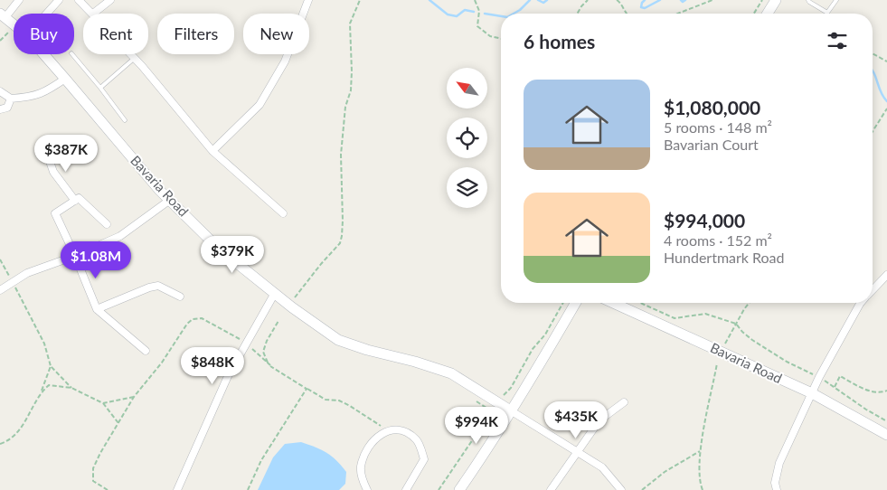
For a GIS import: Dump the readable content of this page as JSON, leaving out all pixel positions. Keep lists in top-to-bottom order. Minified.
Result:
{"streets":{"street":["Bavaria Road"]},"north":"top left","page":{"chip":["Buy","Rent","Filters","New"],"heading":"6 homes","list":[{"name":"$1,080,000","note":"5 rooms · 148 m² · Bavarian Court"},{"name":"$994,000","note":"4 rooms · 152 m² · Hundertmark Road"}],"price":["$387K","$379K","$1.08M","$848K","$435K","$994K"]}}
